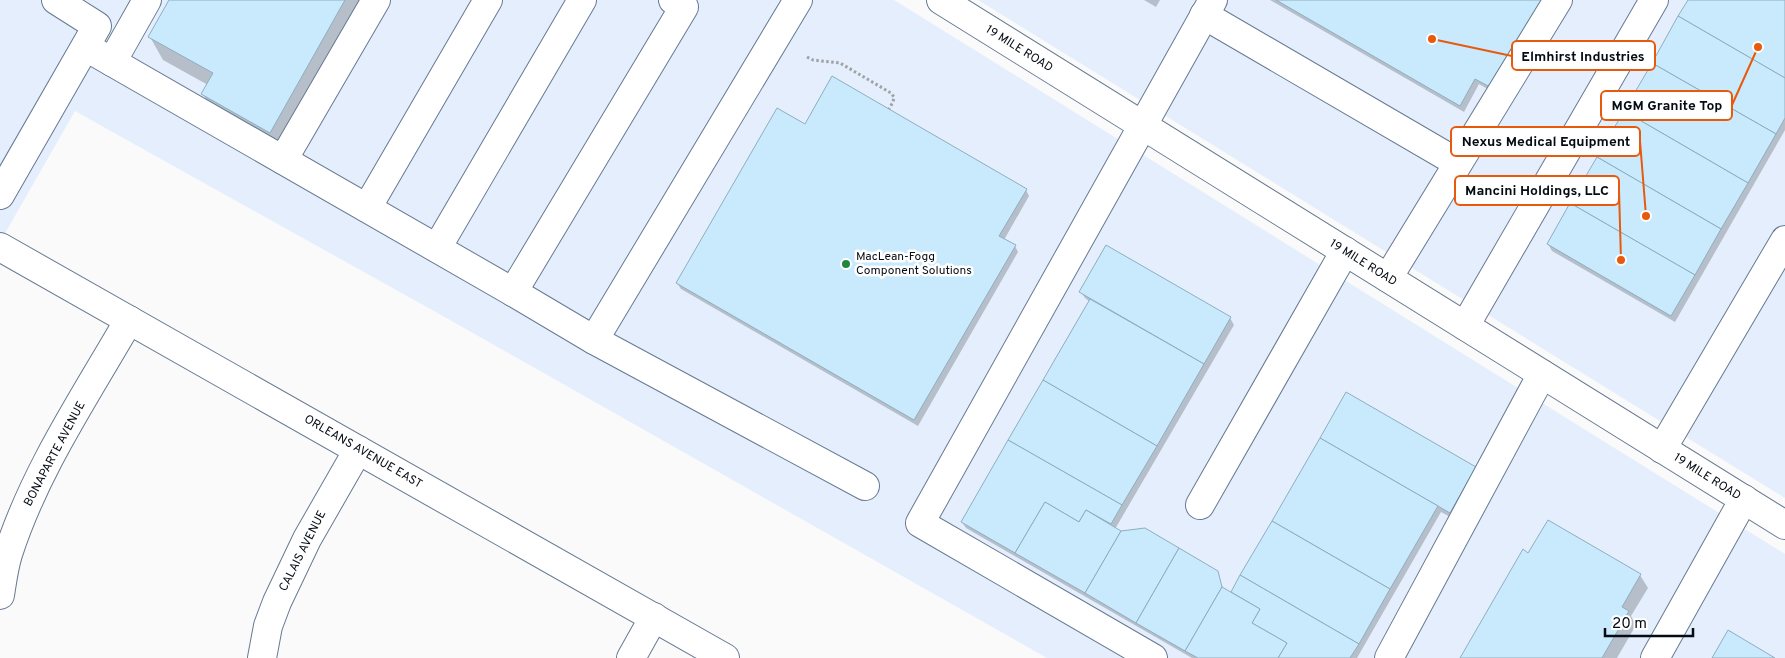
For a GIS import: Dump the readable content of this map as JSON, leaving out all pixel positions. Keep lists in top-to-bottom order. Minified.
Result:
{"streets":{"street":["19 MILE ROAD","ORLEANS AVENUE EAST","BONAPARTE AVENUE","CALAIS AVENUE"]},"crossings":[["ORLEANS AVENUE EAST","BONAPARTE AVENUE"],["ORLEANS AVENUE EAST","CALAIS AVENUE"]],"places":["Elmhirst Industries","MGM Granite Top","Nexus Medical Equipment","Mancini Holdings, LLC","MacLean-Fogg Component Solutions"],"scale_bar":"20 m"}
